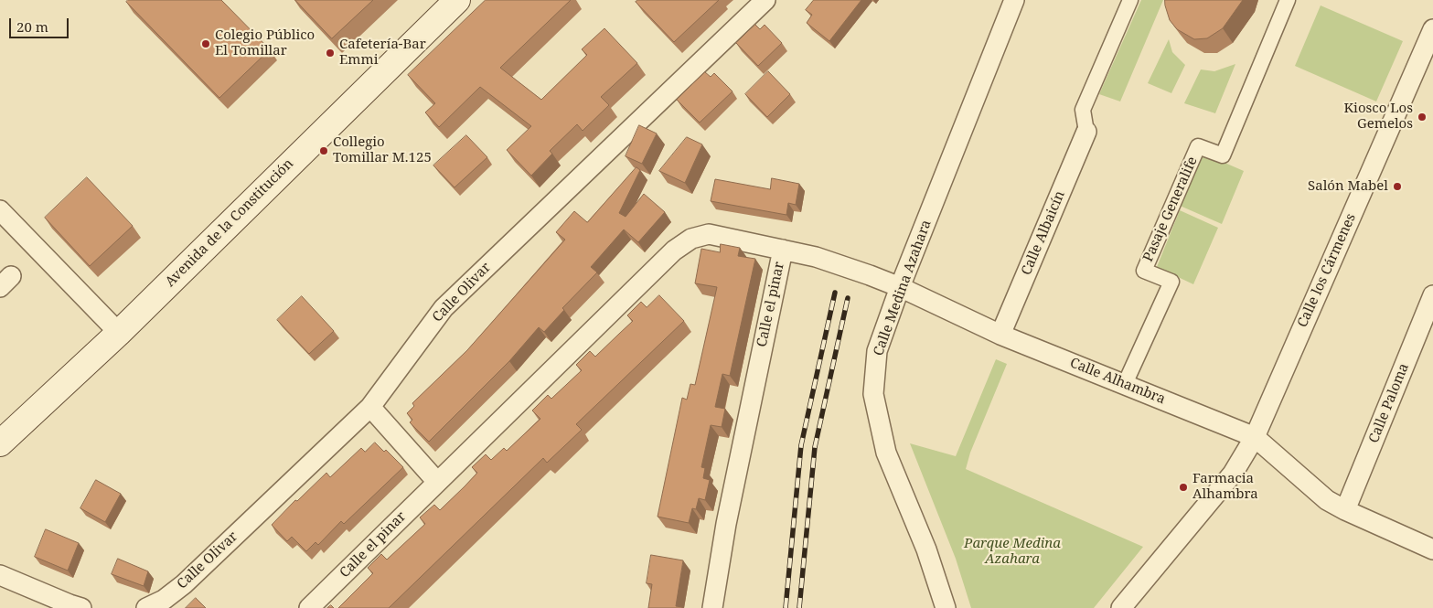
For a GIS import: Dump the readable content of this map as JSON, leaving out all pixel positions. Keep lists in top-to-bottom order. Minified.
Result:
{"streets":{"main road":["Avenida de la Constitución"],"street":["Pasaje Generalife","Calle Albaicín","Calle los Cármenes","Calle Medina Azahara","Calle Olivar","Calle el pinar","Calle Alhambra","Calle Paloma"]},"crossings":[["Pasaje Generalife","Calle Alhambra"],["Calle Albaicín","Calle Alhambra"],["Calle los Cármenes","Calle Alhambra"],["Calle Medina Azahara","Calle Alhambra"],["Calle el pinar","Calle Alhambra"],["Calle Alhambra","Calle Paloma"]],"parks":["Parque Medina Azahara"],"places":["Colegio Público El Tomillar","Cafetería-Bar Emmi","Kiosco Los Gemelos","Collegio Tomillar M.125","Salón Mabel","Farmacia Alhambra"],"scale_bar":"20 m"}
